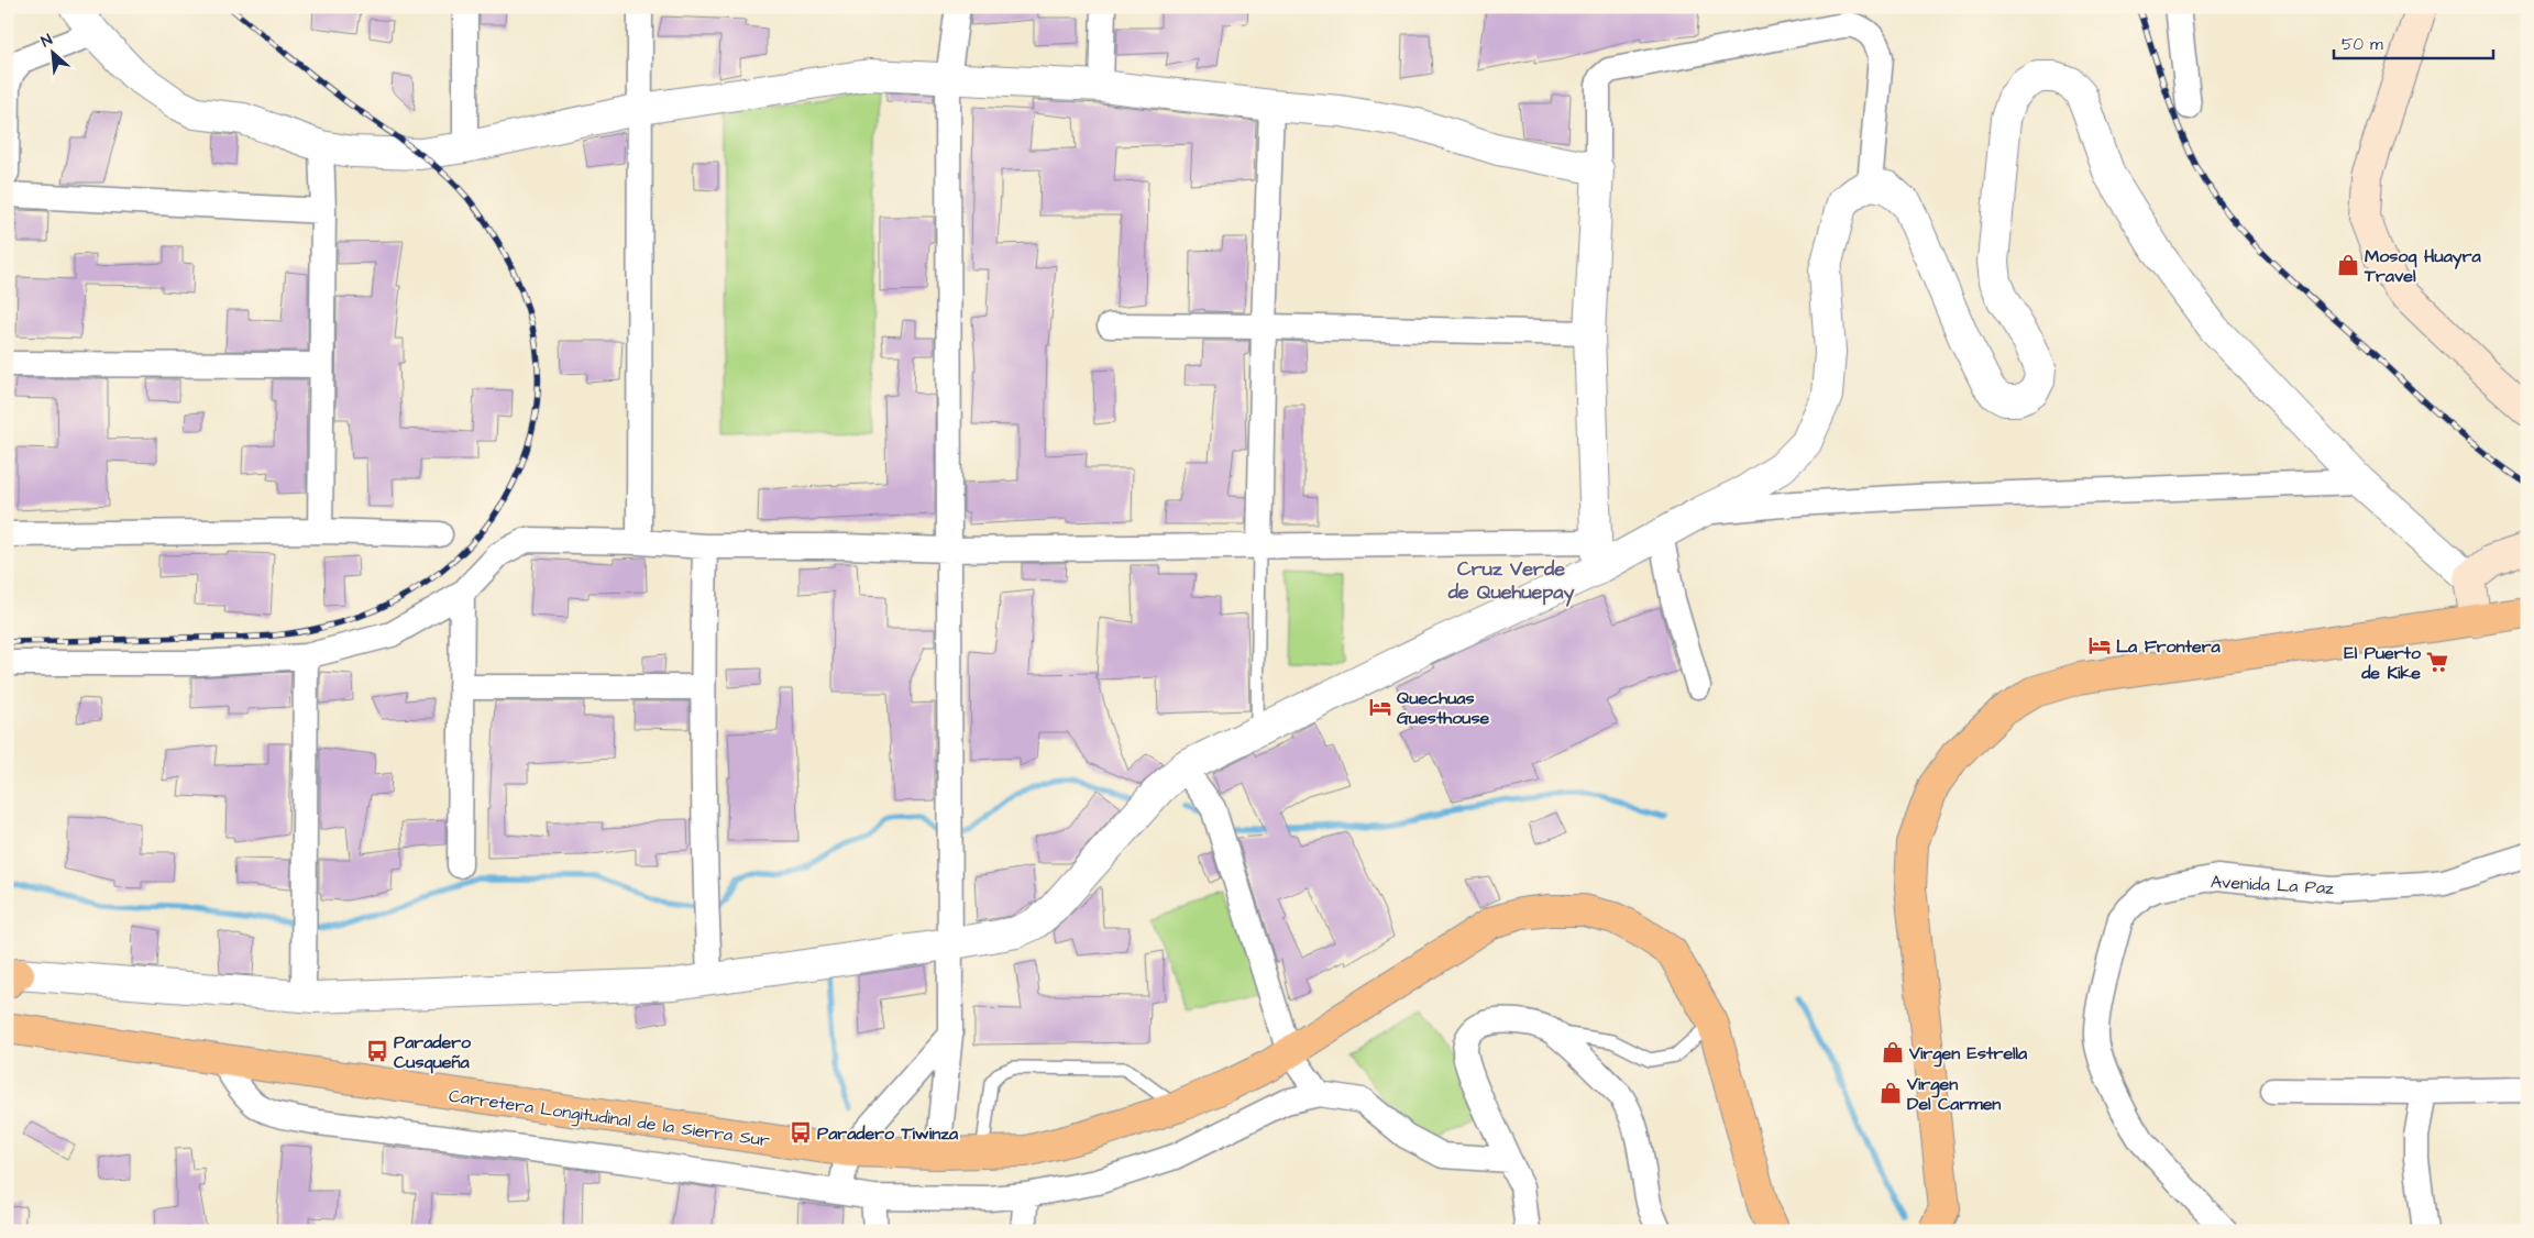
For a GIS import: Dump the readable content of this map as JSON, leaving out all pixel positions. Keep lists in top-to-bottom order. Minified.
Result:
{"streets":{"highway":["Carretera Longitudinal de la Sierra Sur"],"street":["Avenida La Paz"]},"districts":["Cruz Verde de Quehuepay"],"places":{"shop":["Mosoq Huayra Travel","Virgen Estrella","Virgen Del Carmen"],"hotel":["La Frontera","Quechuas Guesthouse"],"supermarket":["El Puerto de Kike"],"bus stop":["Paradero Cusqueña","Paradero Tiwinza"]},"scale_bar":"50 m","north":"top left"}
